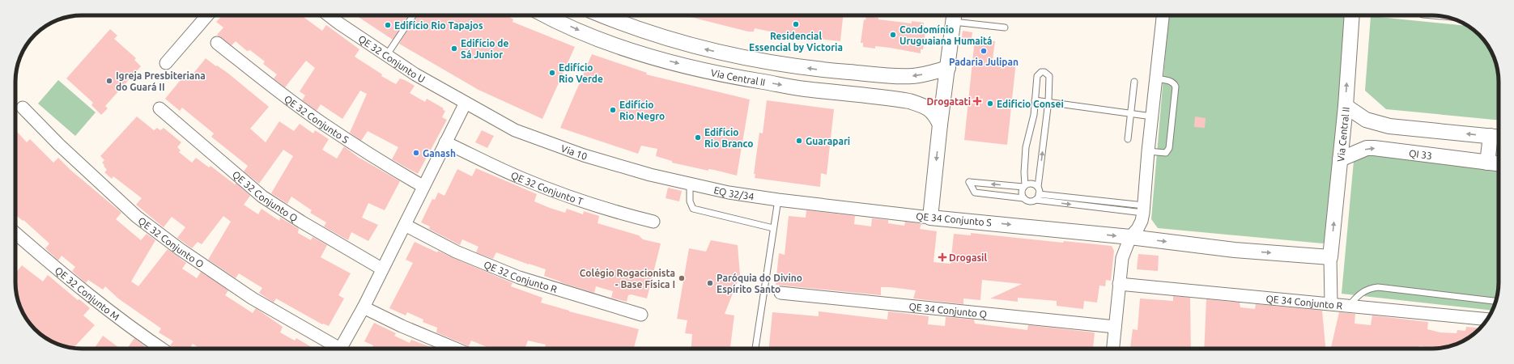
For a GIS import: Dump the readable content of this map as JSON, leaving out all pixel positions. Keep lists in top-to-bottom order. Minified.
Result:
{"streets":{"street":["QE 32 Conjunto U","Via Central II","QE 32 Conjunto S","Via 10","QI 33","QE 32 Conjunto T","EQ 32/34","QE 32 Conjunto Q","QE 34 Conjunto S","QE 32 Conjunto O","QE 32 Conjunto R","QE 32 Conjunto M","QE 34 Conjunto R","QE 34 Conjunto Q"]},"crossings":[["QE 32 Conjunto U","Via 10"],["Via Central II","QI 33"],["Via Central II","QE 34 Conjunto R"],["Via 10","EQ 32/34"],["EQ 32/34","QE 34 Conjunto S"]],"one_way":["QE 34 Conjunto S"],"places":{"other":["Residencial Essencial by Victoria","Edifício Rio Tapajos","Condomínio Uruguaiana Humaitá","Edifício de Sá Junior","Padaria Julipan","Edifício Rio Verde","Igreja Presbiteriana do Guará II","Edificio Consei","Edifício Rio Negro","Edifício Rio Branco","Guarapari","Ganash","Colégio Rogacionista - Base Física I","Paróquia do Divino Espírito Santo"],"health":["Drogatati","Drogasil"]}}
